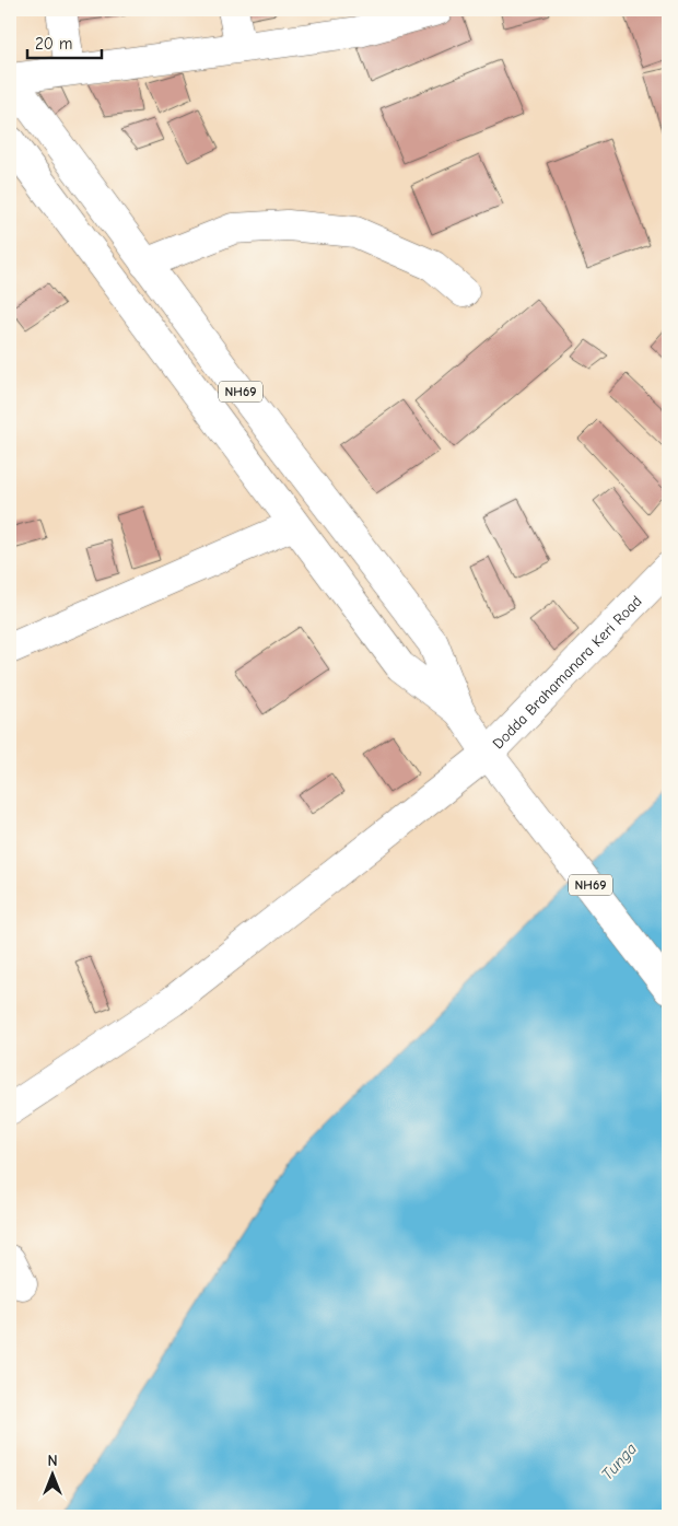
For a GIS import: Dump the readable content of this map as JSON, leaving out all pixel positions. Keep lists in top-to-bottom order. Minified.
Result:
{"streets":{"main road":["NH69","Dodda Brahamanara Keri Road"]},"crossings":[["NH69","Dodda Brahamanara Keri Road"]],"water":["Tunga"],"scale_bar":"20 m","north":"top"}
